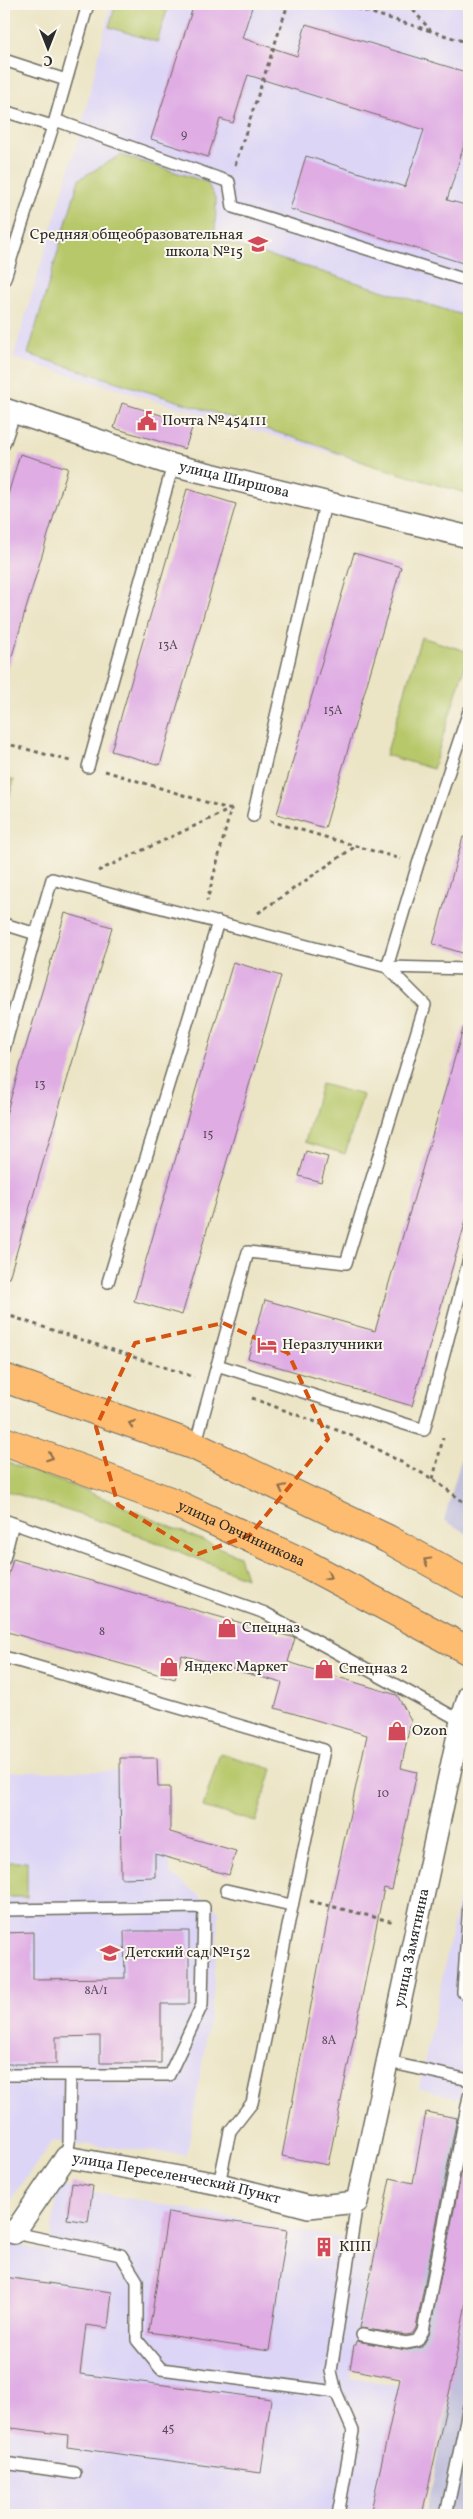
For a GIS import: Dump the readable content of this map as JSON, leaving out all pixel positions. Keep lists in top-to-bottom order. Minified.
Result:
{"streets":{"main road":["улица Овчинникова"],"street":["улица Ширшова","улица Замятнина","улица Переселенческий Пункт"]},"crossings":[["улица Замятнина","улица Переселенческий Пункт"]],"places":{"school or university":["Средняя общеобразовательная школа №15","Детский сад №152"],"public building":["Почта №454111"],"hotel":["Неразлучники"],"shop":["Спецназ","Яндекс Маркет","Спецназ 2","Ozon"],"building":["КПП"]},"house_numbers":["9","13А","15А","13","15","8","10","8А/1","8А","45"],"north":"bottom"}
